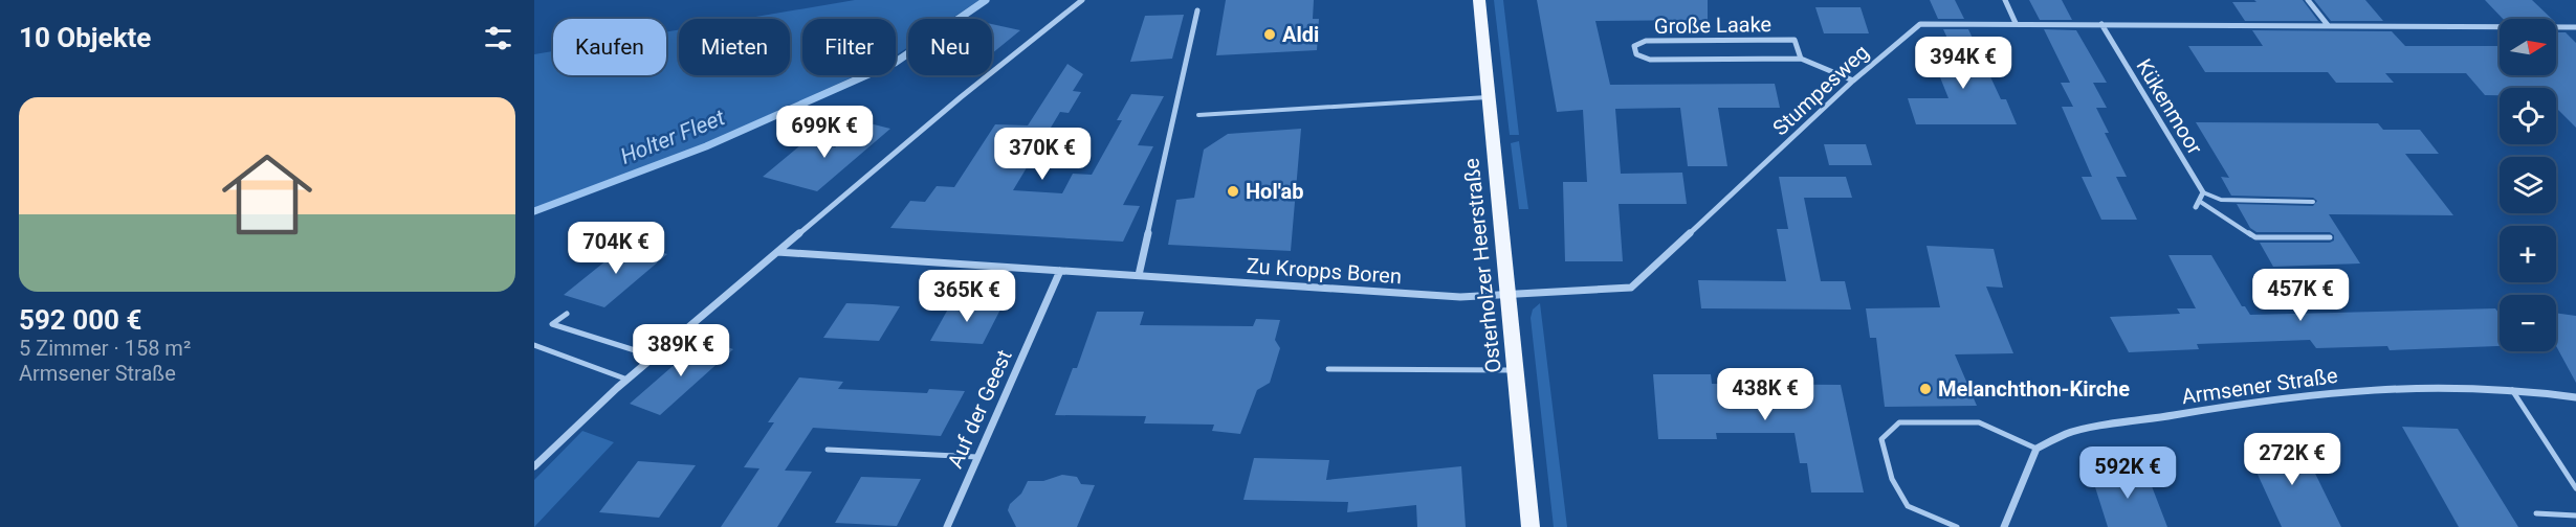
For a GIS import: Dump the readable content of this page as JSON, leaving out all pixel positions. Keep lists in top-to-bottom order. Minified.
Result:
{"streets":{"main road":["Osterholzer Heerstraße"],"street":["Große Laake","Stumpesweg","Kükenmoor","Zu Kropps Boren","Armsener Straße","Auf der Geest"]},"crossings":[["Große Laake","Stumpesweg"],["Stumpesweg","Kükenmoor"],["Stumpesweg","Osterholzer Heerstraße"],["Stumpesweg","Zu Kropps Boren"],["Osterholzer Heerstraße","Zu Kropps Boren"],["Zu Kropps Boren","Auf der Geest"]],"water":["Holter Fleet"],"places":["Aldi","Hol'ab","Melanchthon-Kirche"],"north":"right","page":{"heading":"10 Objekte","map_buttons":["+","−"],"chip":["Kaufen","Mieten","Filter","Neu"],"price":["394K €","699K €","370K €","704K €","457K €","365K €","389K €","438K €","272K €","592K €"],"list":[{"name":"592 000 €","note":"5 Zimmer · 158 m² · Armsener Straße"}]}}
